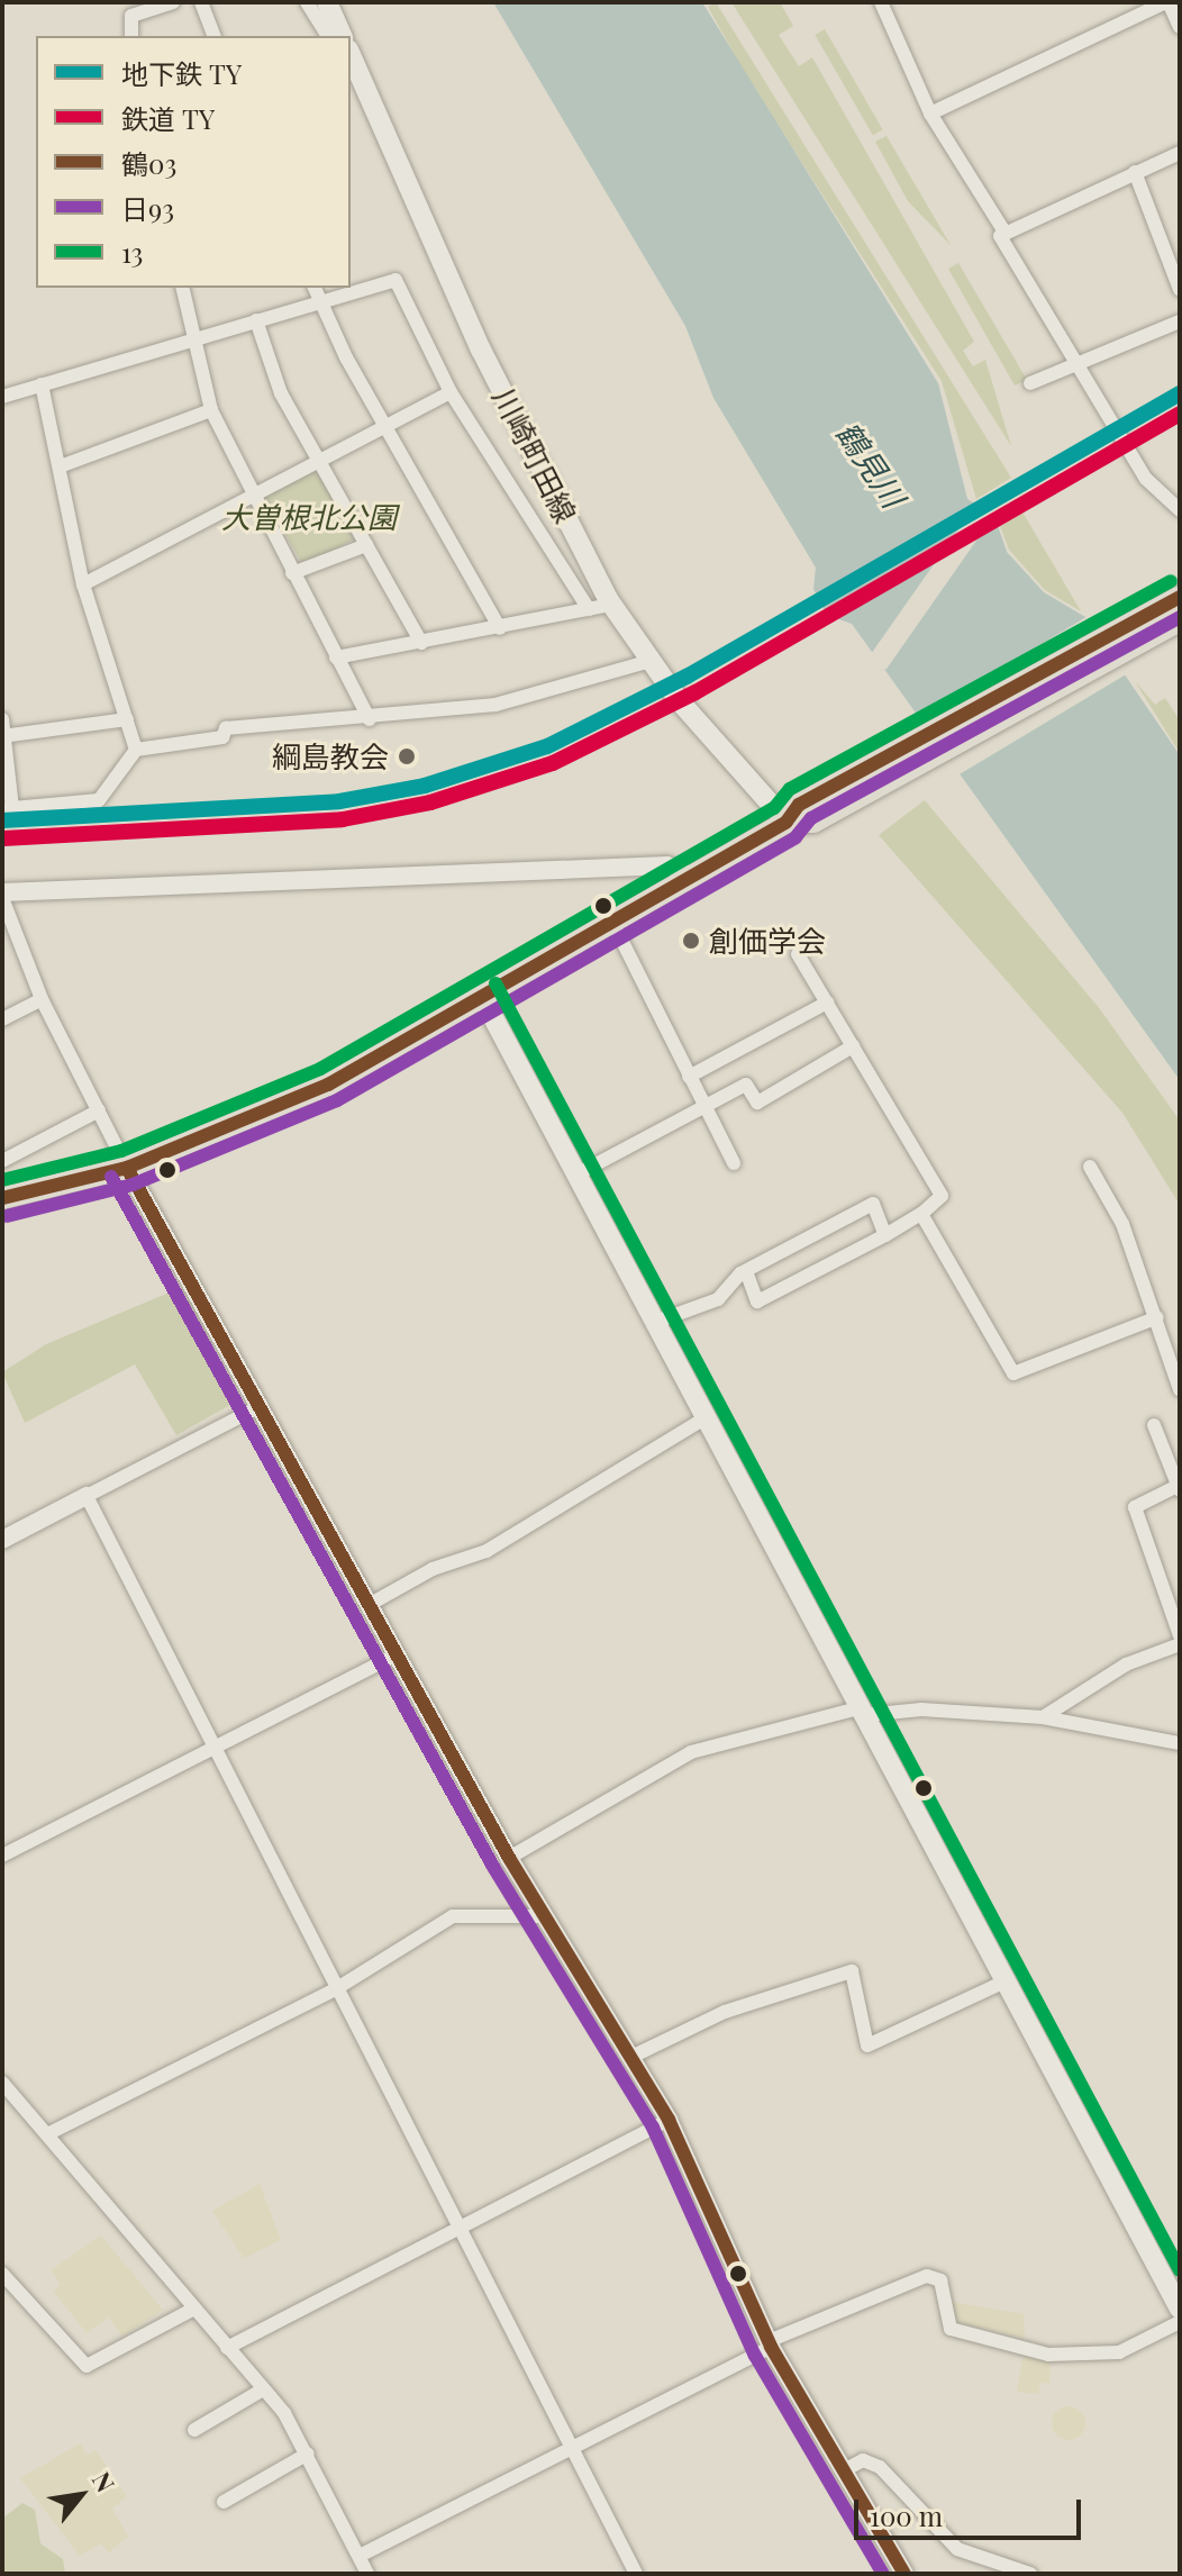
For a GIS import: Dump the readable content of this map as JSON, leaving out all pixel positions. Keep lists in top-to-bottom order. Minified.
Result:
{"streets":{"main road":["川崎町田線"]},"water":["鶴見川"],"parks":["大曽根北公園"],"places":["綱島教会","創価学会"],"lines":["metro line TY","rail line TY","transit line 13","transit line 鶴03","transit line 日93"],"legend":["地下鉄 TY","鉄道 TY","鶴03","日93","13"],"scale_bar":"100 m","north":"top right"}
